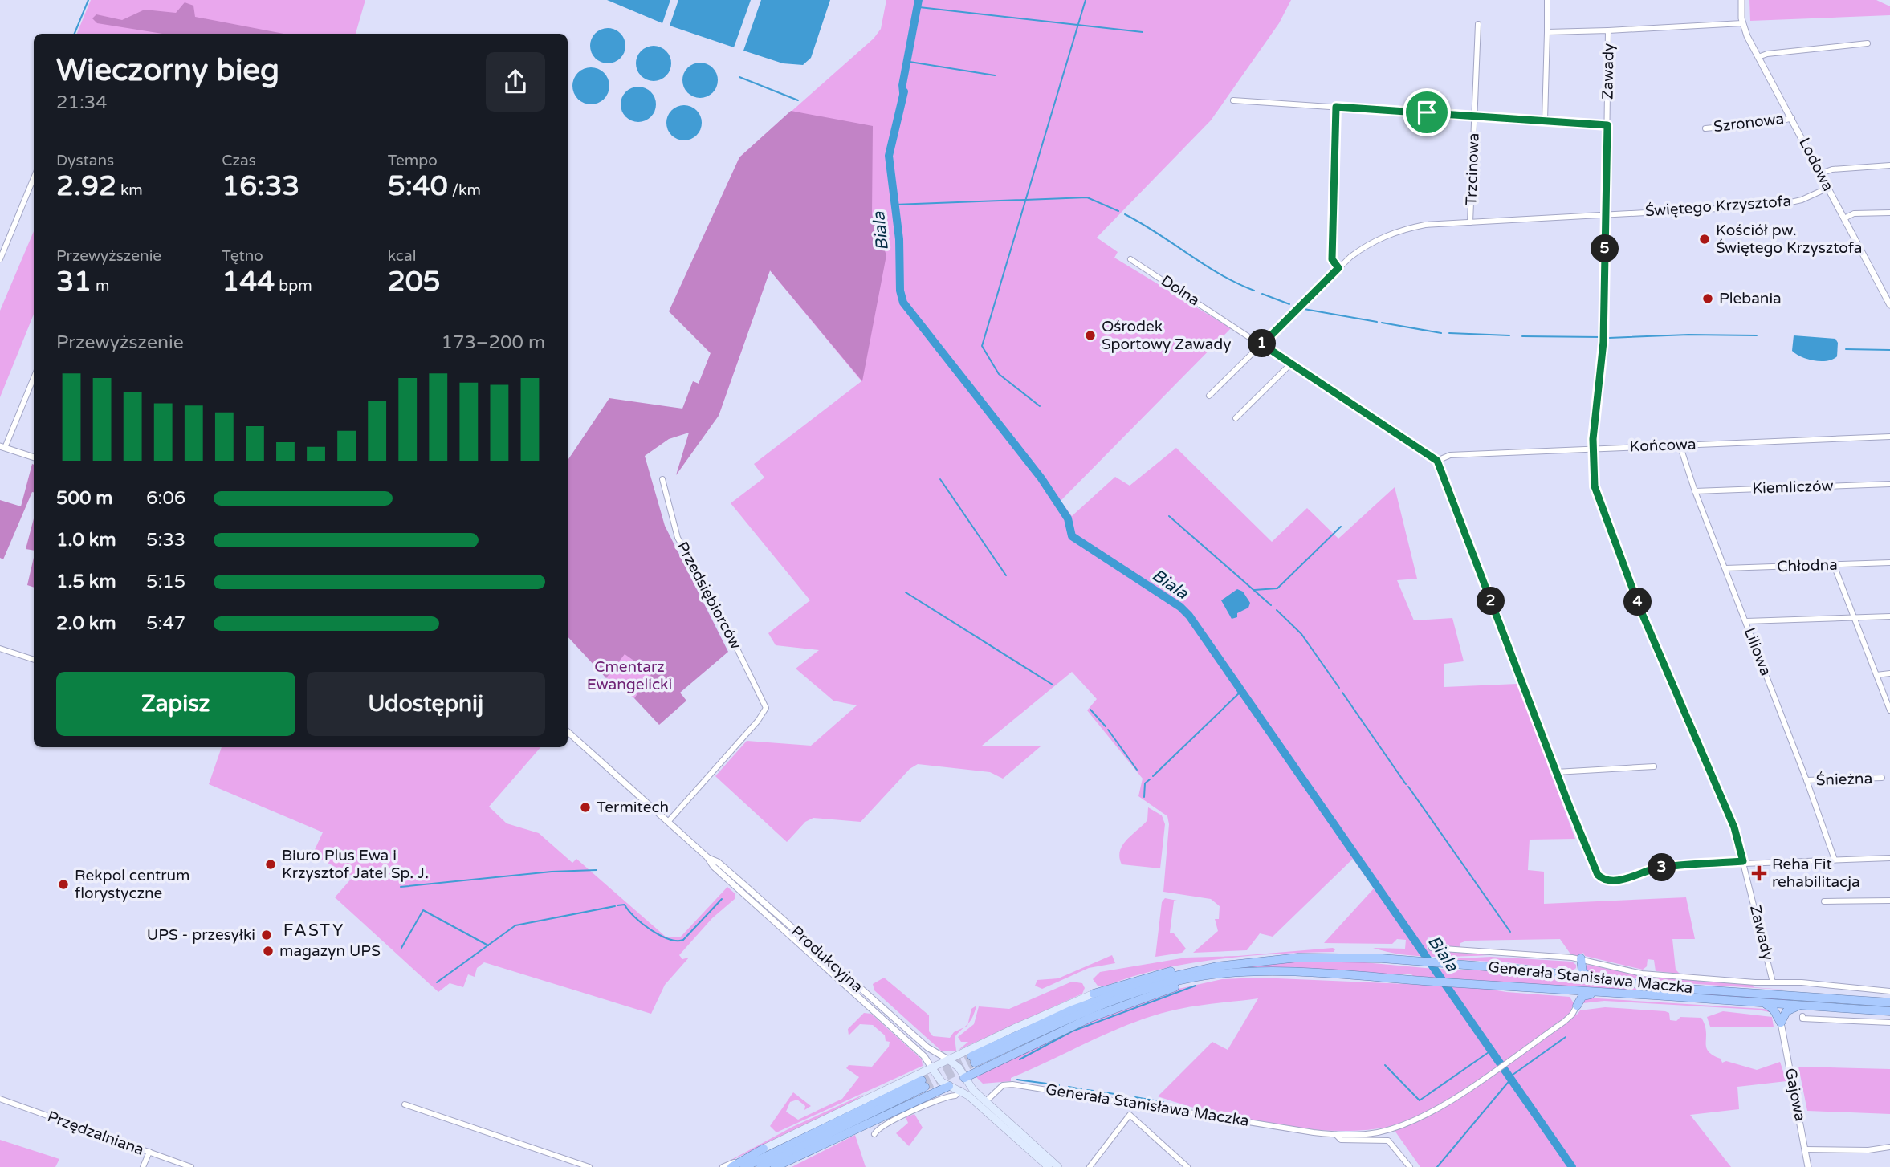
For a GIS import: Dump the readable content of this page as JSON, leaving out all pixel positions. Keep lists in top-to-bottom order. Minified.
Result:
{"streets":{"highway":["Generała Stanisława Maczka"],"street":["Zawady","Szronowa","Lodowa","Trzcinowa","Świętego Krzysztofa","Dolna","Końcowa","Kiemliczów","Chłodna","Przedsiębiorców","Liliowa","Śnieżna","Produkcyjna","Gajowa","Przędzalniana"]},"crossings":[["Zawady","Świętego Krzysztofa"],["Zawady","Końcowa"],["Szronowa","Lodowa"],["Lodowa","Świętego Krzysztofa"],["Trzcinowa","Świętego Krzysztofa"],["Świętego Krzysztofa","Dolna"],["Dolna","Końcowa"],["Końcowa","Liliowa"],["Kiemliczów","Liliowa"],["Chłodna","Liliowa"],["Przedsiębiorców","Produkcyjna"],["Liliowa","Śnieżna"]],"districts":["FASTY"],"water":["Biala"],"parks":["Cmentarz Ewangelicki"],"places":{"other":["Kościół pw. Świętego Krzysztofa","Plebania","Ośrodek Sportowy Zawady","Termitech","Biuro Plus Ewa i Krzysztof Jatel Sp. J.","Rekpol centrum florystyczne","UPS - przesyłki","magazyn UPS"],"health":["Reha Fit rehabilitacja"]},"page":{"heading":["Wieczorny bieg","21:34"],"stats":[["Dystans","2.92 km"],["Czas","16:33"],["Tempo","5:40 /km"],["Przewyższenie","31 m"],["Tętno","144 bpm"],["kcal","205"]],"pins":["5","1","2","4","3"],"chart":["Przewyższenie","173–200 m"],"list":[{"name":"500 m","note":"6:06"},{"name":"1.0 km","note":"5:33"},{"name":"1.5 km","note":"5:15"},{"name":"2.0 km","note":"5:47"}],"buttons":["Zapisz","Udostępnij"]}}
